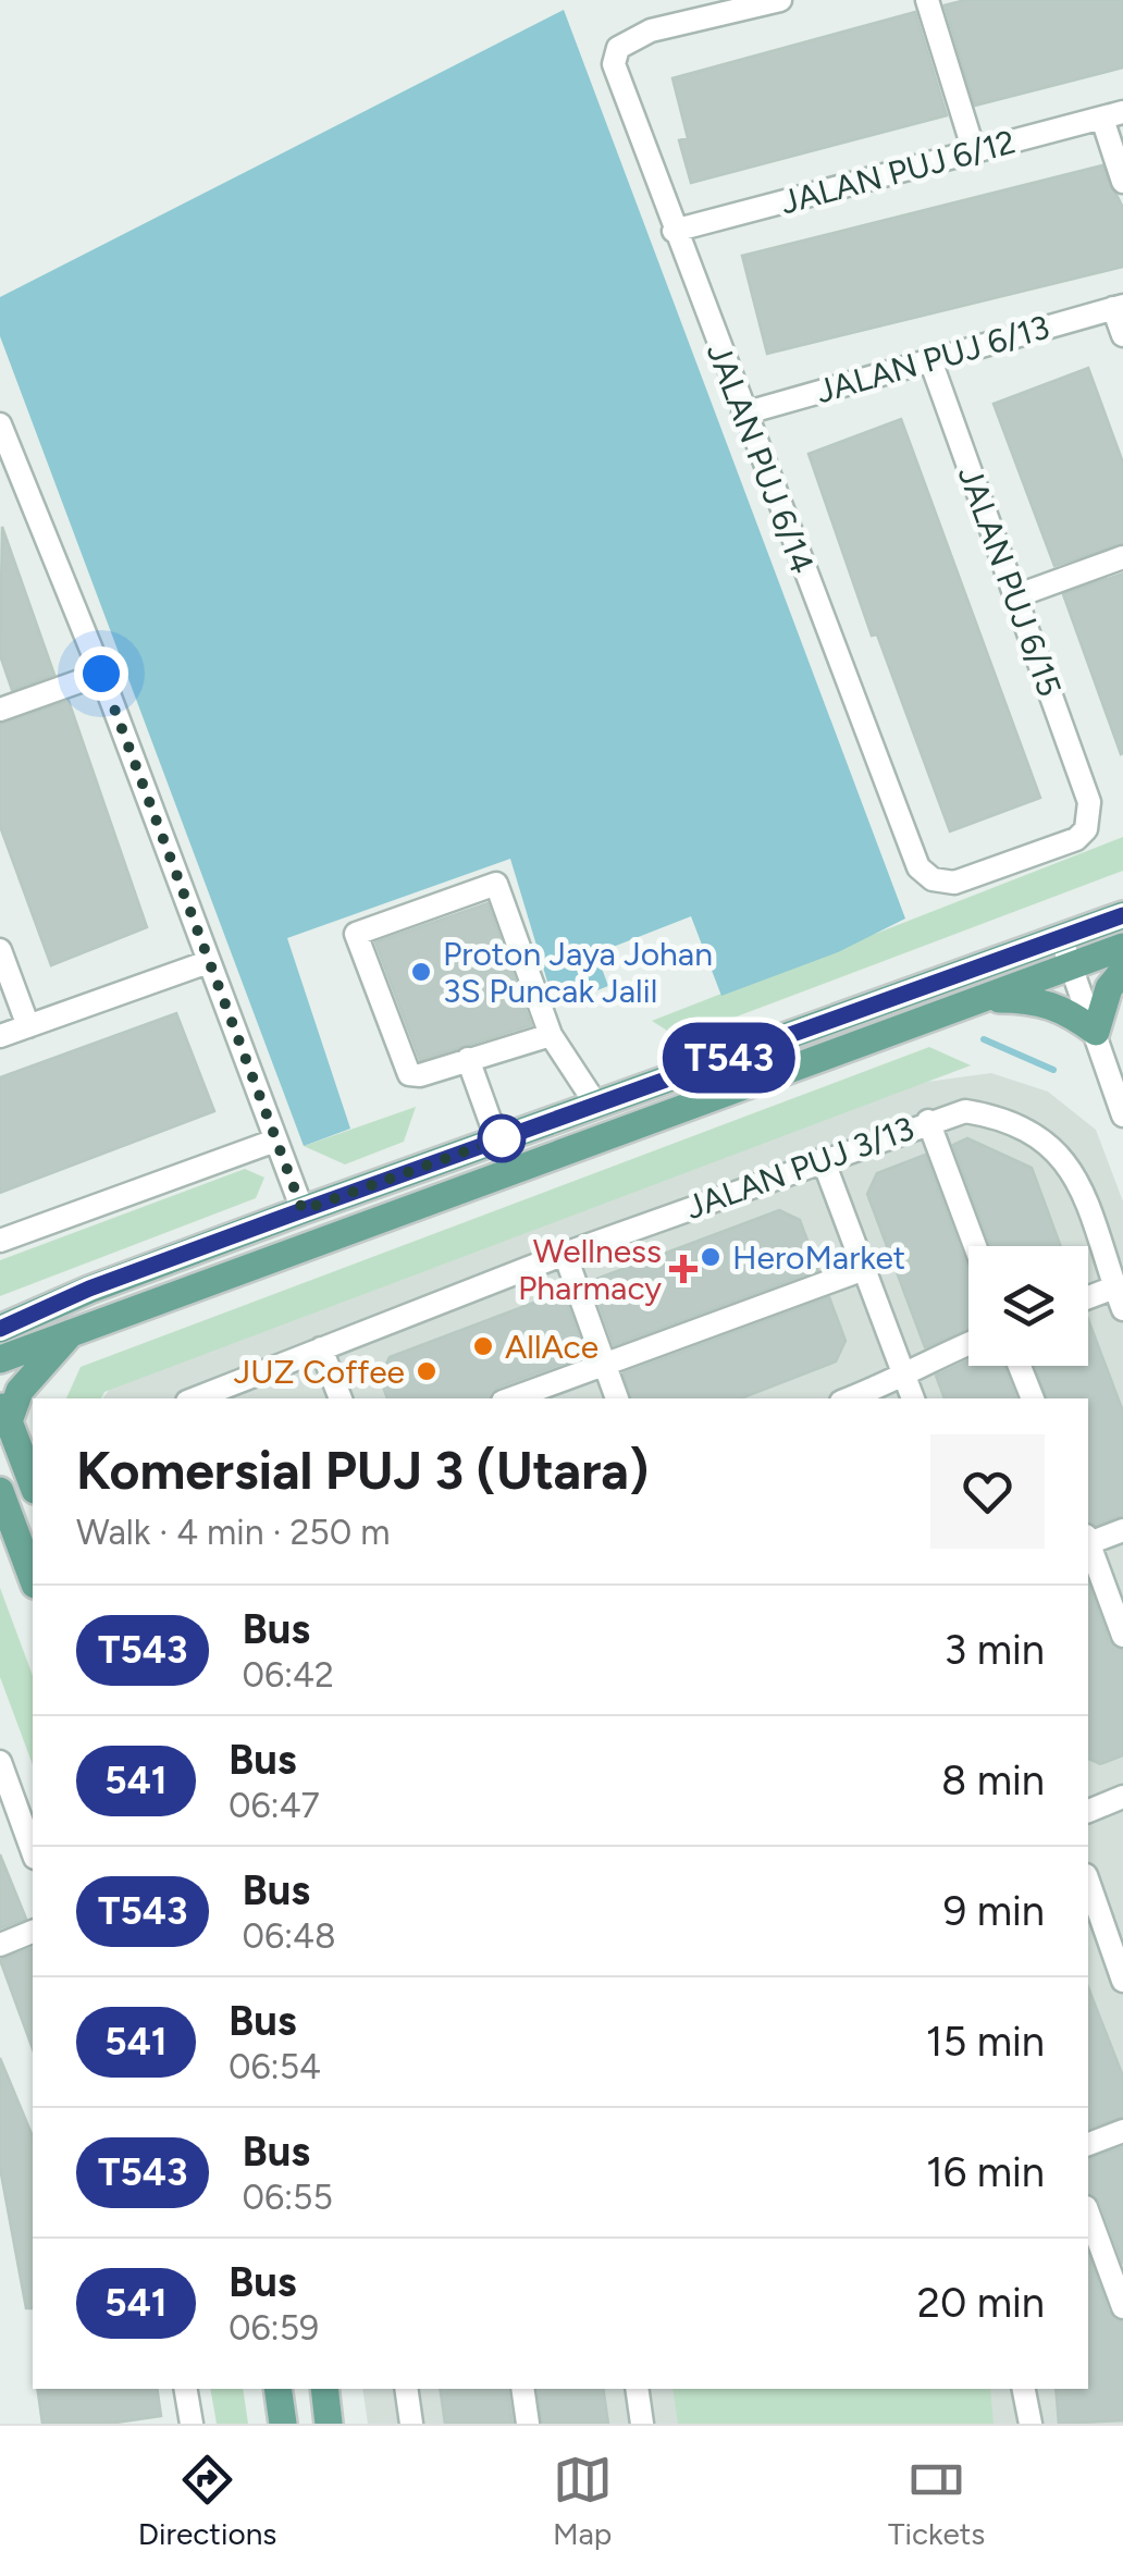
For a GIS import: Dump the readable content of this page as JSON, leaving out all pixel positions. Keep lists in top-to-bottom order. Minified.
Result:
{"streets":{"street":["JALAN PUJ 6/12","JALAN PUJ 6/13","JALAN PUJ 6/14","JALAN PUJ 6/15","JALAN PUJ 3/13"]},"crossings":[["JALAN PUJ 6/12","JALAN PUJ 6/14"],["JALAN PUJ 6/13","JALAN PUJ 6/14"],["JALAN PUJ 6/13","JALAN PUJ 6/15"],["JALAN PUJ 6/14","JALAN PUJ 6/15"]],"places":{"other":["Proton Jaya Johan 3S Puncak Jalil","HeroMarket","AllAce","JUZ Coffee"],"health":["Wellness Pharmacy"]},"lines":["bus line T543"],"page":{"on_map":"T543","heading":["Komersial PUJ 3 (Utara)","Walk · 4 min · 250 m"],"list":[{"mark":"T543","name":"Bus","note":"06:42","value":"3 min"},{"mark":"541","name":"Bus","note":"06:47","value":"8 min"},{"mark":"T543","name":"Bus","note":"06:48","value":"9 min"},{"mark":"541","name":"Bus","note":"06:54","value":"15 min"},{"mark":"T543","name":"Bus","note":"06:55","value":"16 min"},{"mark":"541","name":"Bus","note":"06:59","value":"20 min"}],"tabs":["Directions","Map","Tickets"]}}
